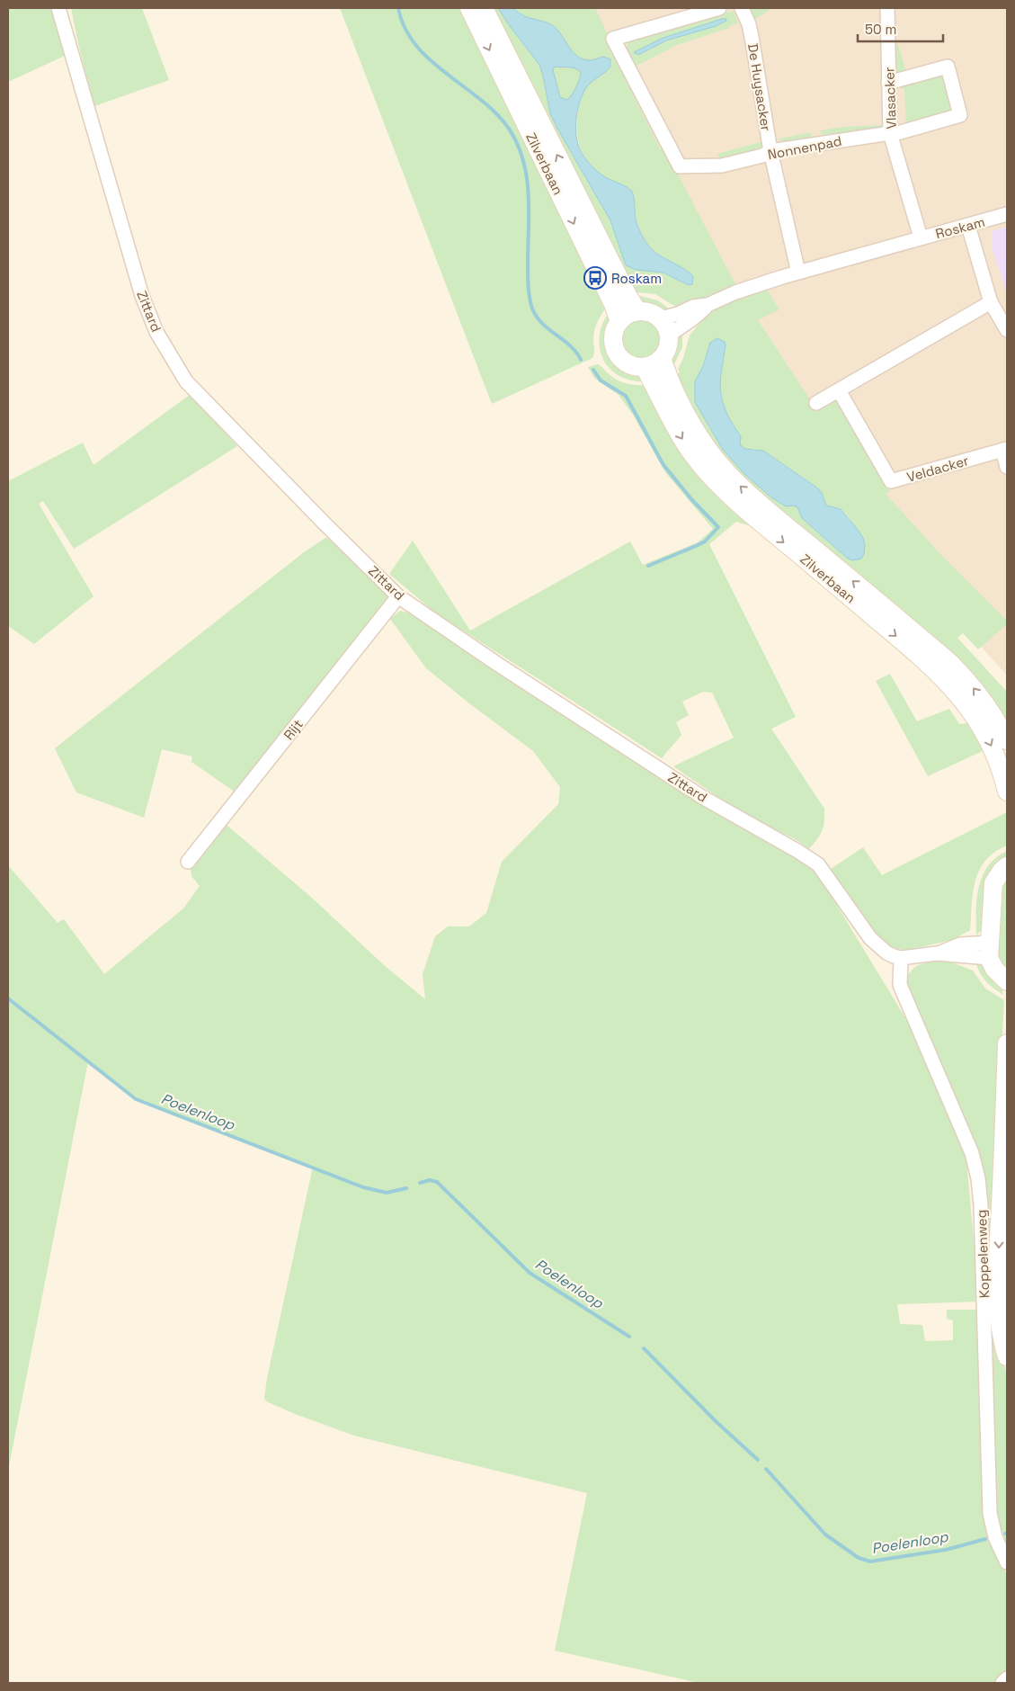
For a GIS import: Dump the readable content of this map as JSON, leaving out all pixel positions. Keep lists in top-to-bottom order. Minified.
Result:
{"streets":{"main road":["Zilverbaan"],"street":["De Huysacker","Vlasacker","Nonnenpad","Roskam","Zittard","Veldacker","Rijt","Koppelenweg"]},"crossings":[["De Huysacker","Nonnenpad"],["De Huysacker","Roskam"],["Vlasacker","Nonnenpad"],["Vlasacker","Roskam"],["Zilverbaan","Roskam"],["Zittard","Rijt"],["Zittard","Koppelenweg"]],"water":["Poelenloop"],"places":{"bus stop":["Roskam"]},"scale_bar":"50 m"}
